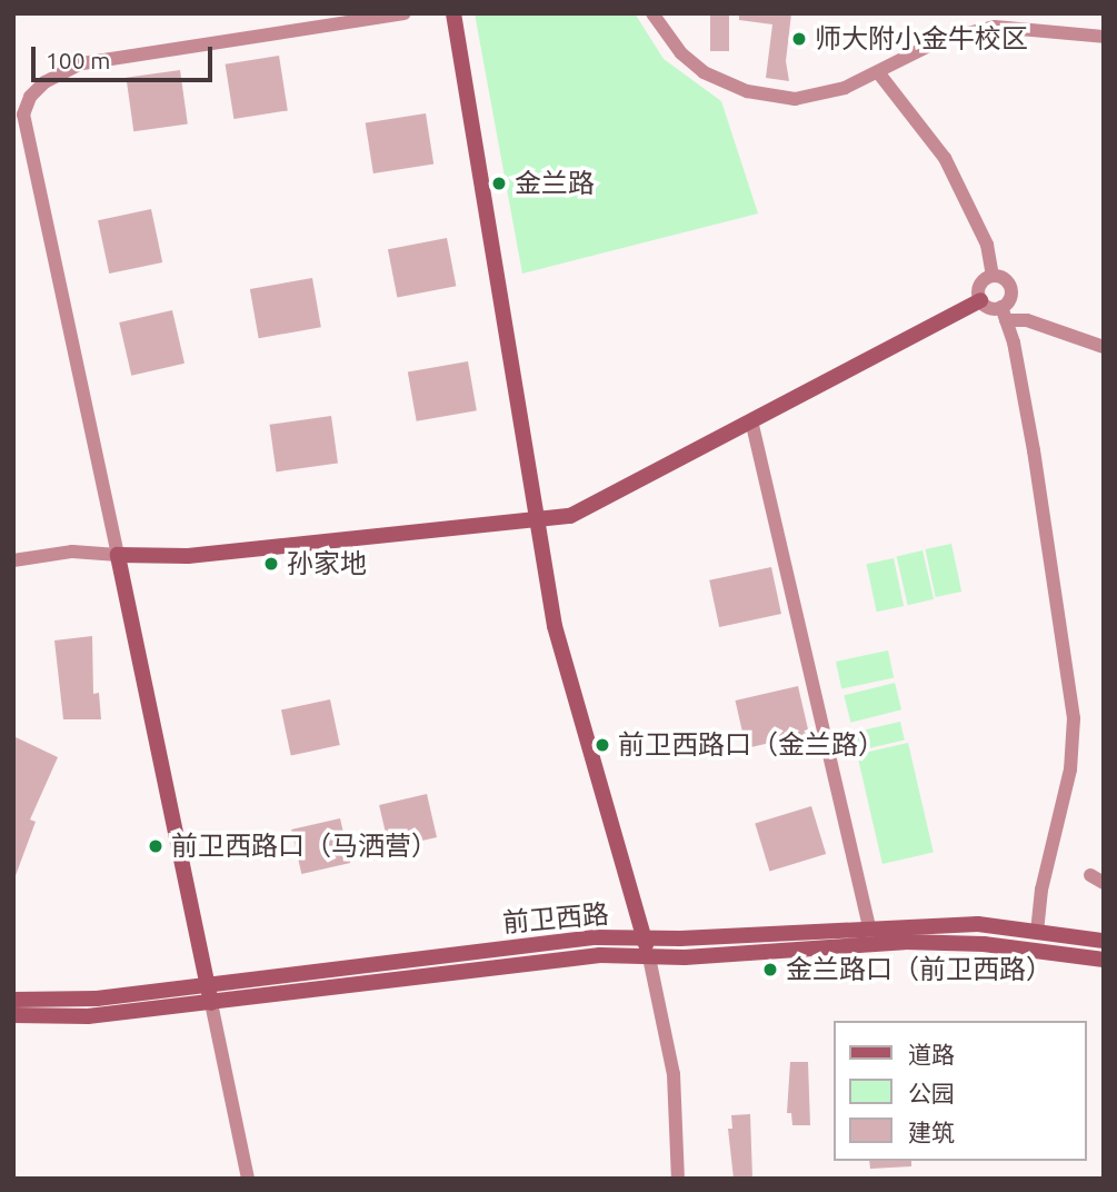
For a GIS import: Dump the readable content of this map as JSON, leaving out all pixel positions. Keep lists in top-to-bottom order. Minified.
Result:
{"streets":{"street":["前卫西路"]},"places":["师大附小金牛校区","金兰路","孙家地","前卫西路口（金兰路）","前卫西路口（马洒营）","金兰路口（前卫西路）"],"legend":["道路","公园","建筑"],"scale_bar":"100 m"}
